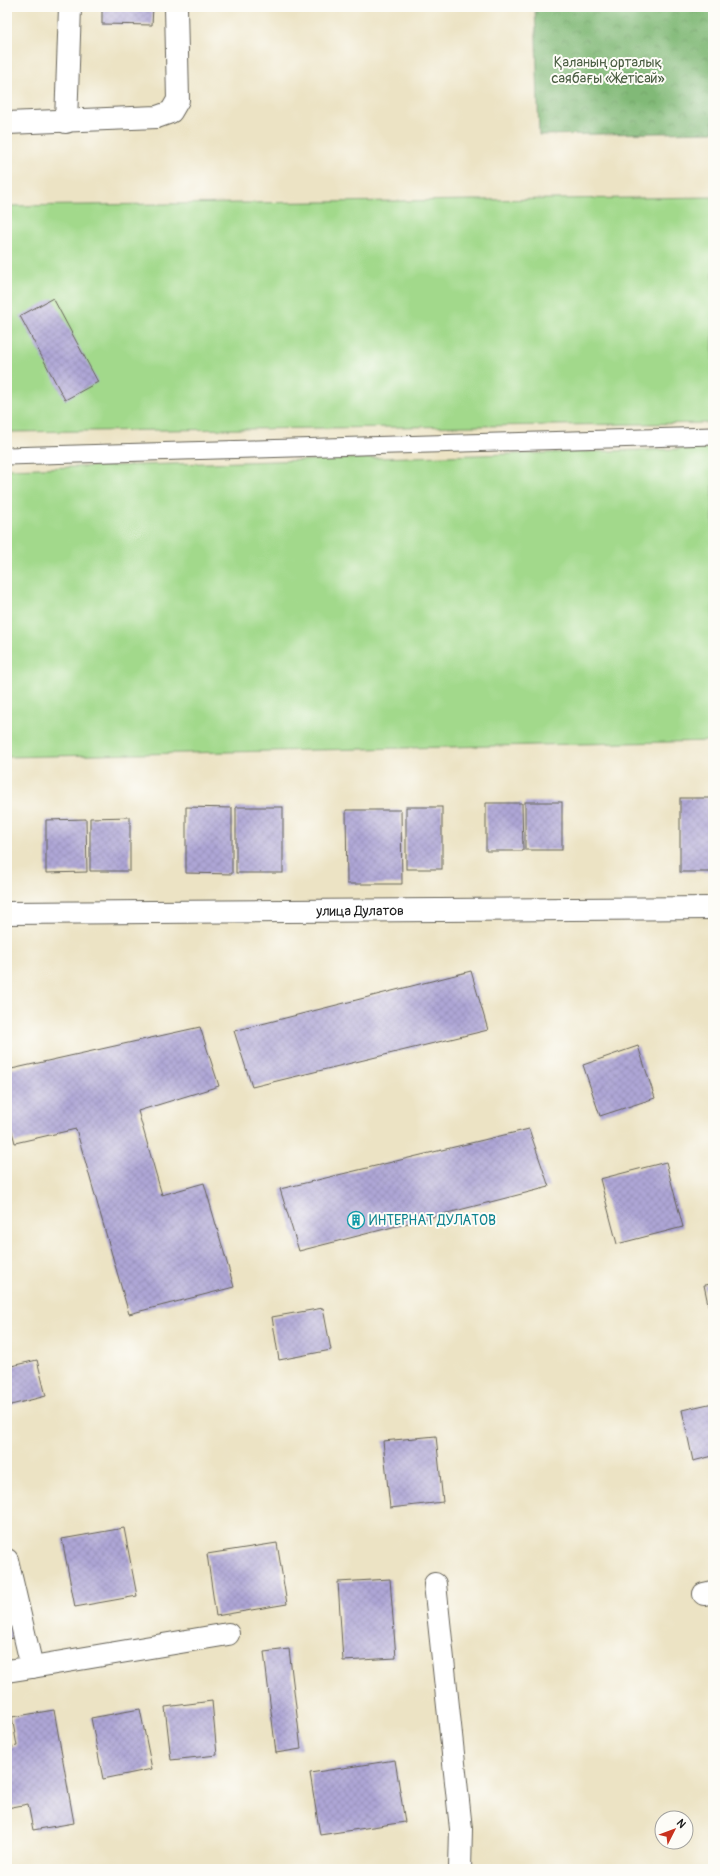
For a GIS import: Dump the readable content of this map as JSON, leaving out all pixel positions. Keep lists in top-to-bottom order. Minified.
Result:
{"streets":{"street":["улица Дулатов"]},"parks":["Қаланың орталық саябағы «Жетісай»"],"places":{"building":["ИНТЕРНАТ ДУЛАТОВ"]},"north":"top right"}
